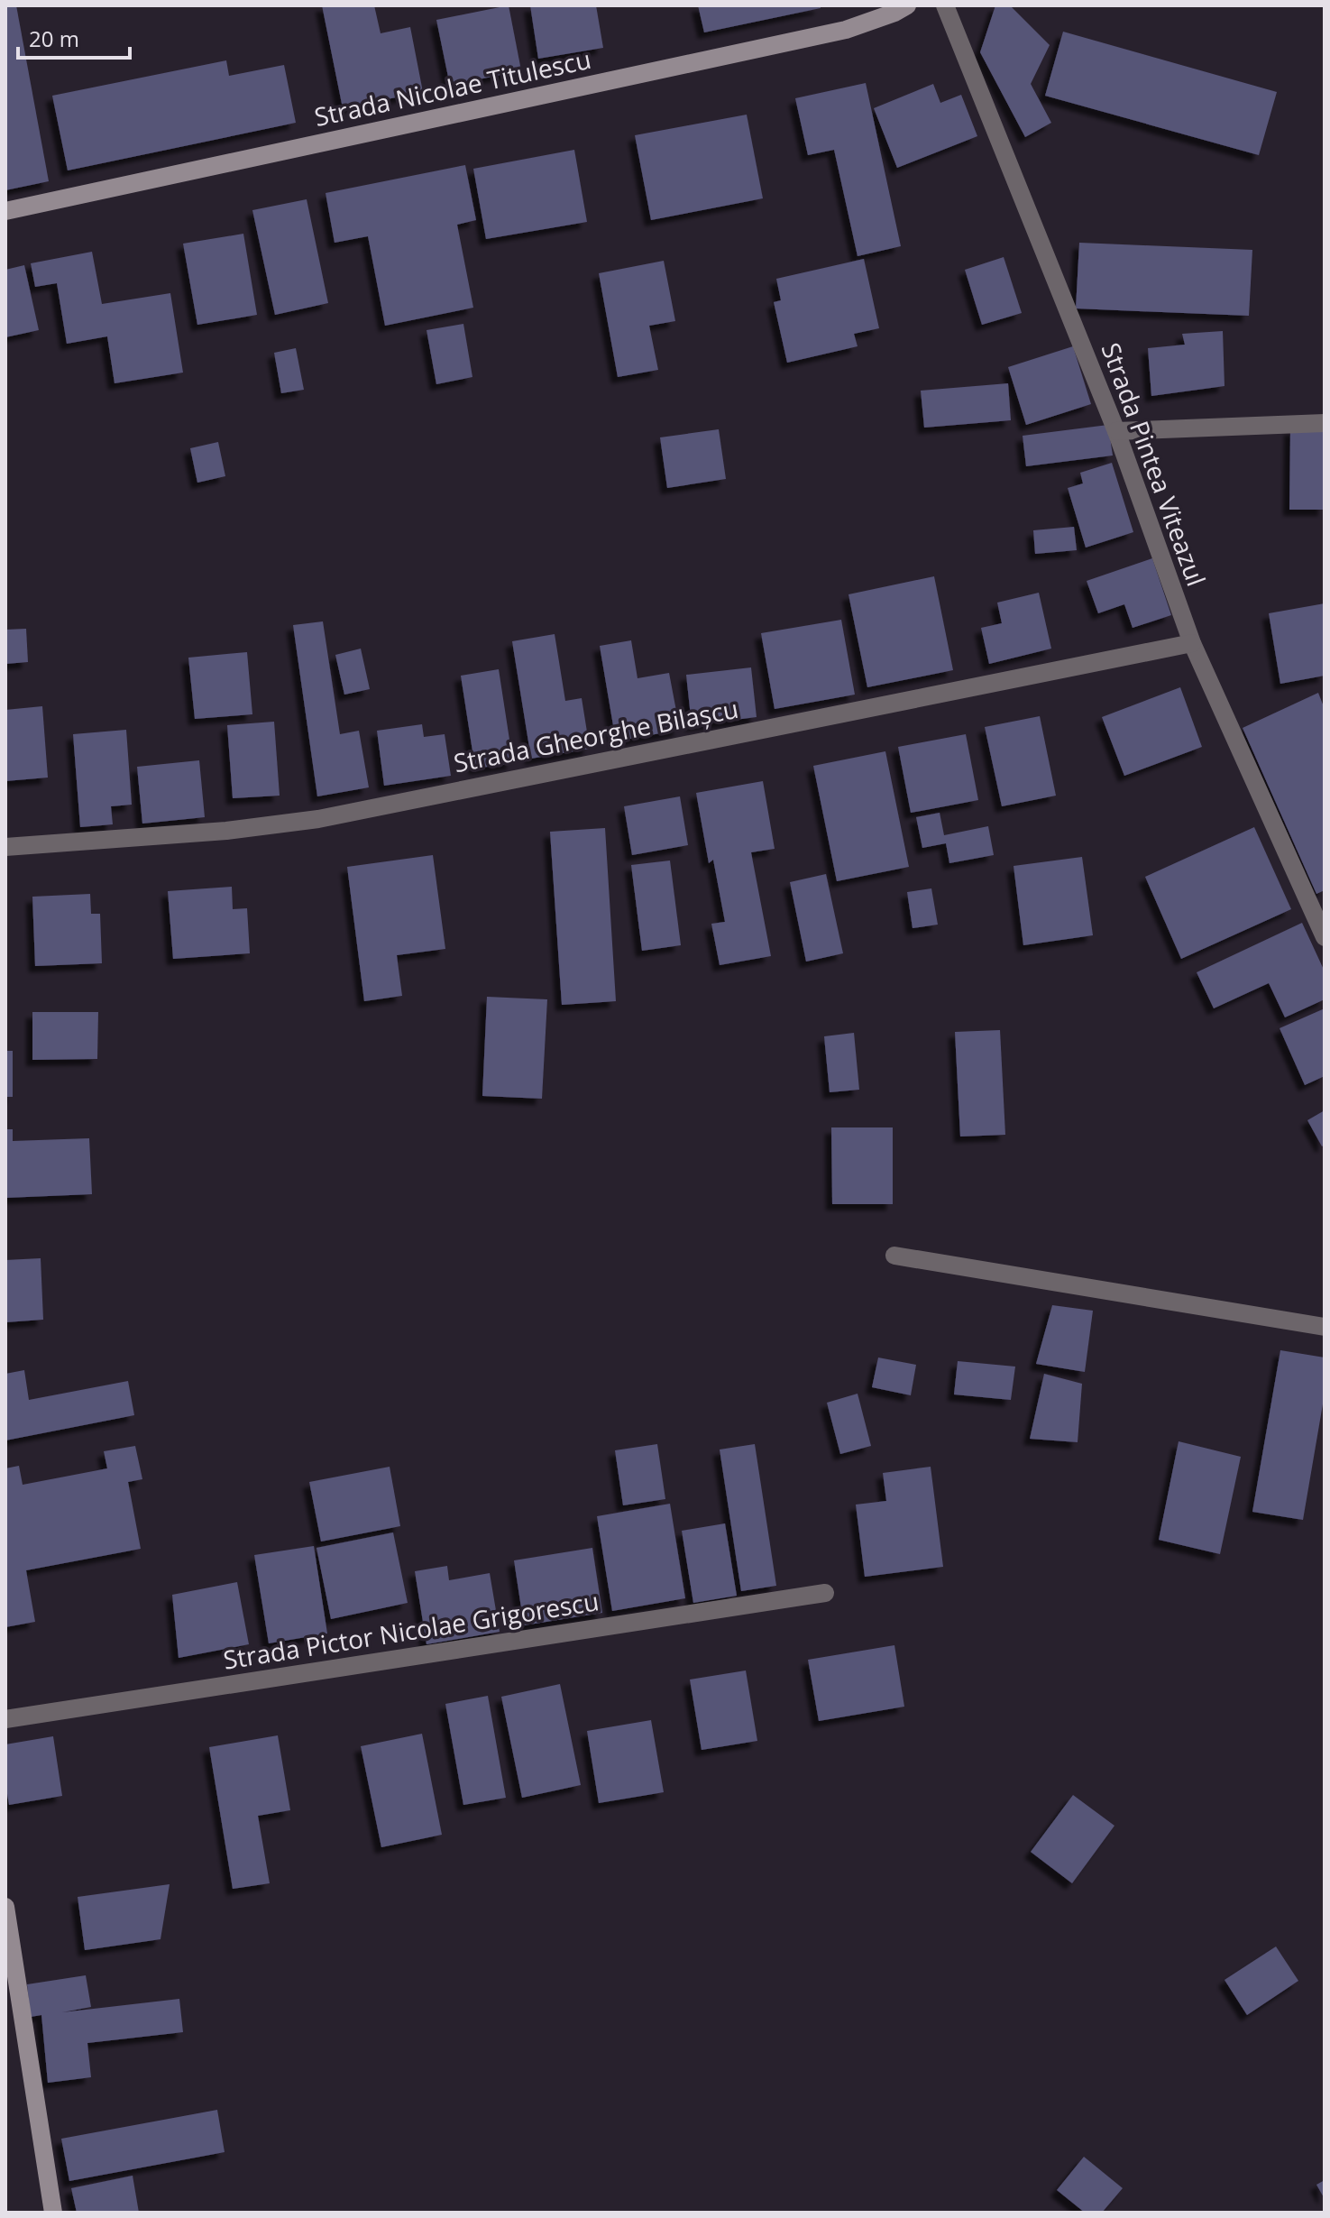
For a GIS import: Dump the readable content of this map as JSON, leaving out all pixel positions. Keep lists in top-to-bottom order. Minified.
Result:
{"streets":{"main road":["Strada Nicolae Titulescu"],"street":["Strada Pintea Viteazul","Strada Gheorghe Bilașcu","Strada Pictor Nicolae Grigorescu"]},"crossings":[["Strada Pintea Viteazul","Strada Gheorghe Bilașcu"]],"scale_bar":"20 m"}
